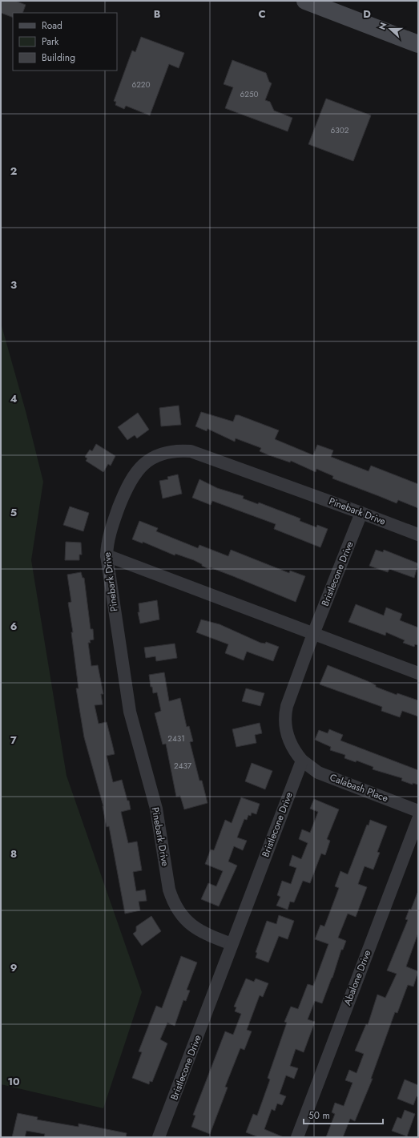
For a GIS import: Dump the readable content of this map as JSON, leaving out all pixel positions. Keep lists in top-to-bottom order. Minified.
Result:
{"streets":{"street":["Pinebark Drive","Bristlecone Drive","Calabash Place","Abalone Drive"]},"crossings":[["Pinebark Drive","Bristlecone Drive"],["Bristlecone Drive","Calabash Place"]],"house_numbers":["6220","6250","6302","2431","2437"],"legend":["Road","Park","Building"],"scale_bar":"50 m","north":"left","grid":{"columns":["B","C","D"],"rows":["2","3","4","5","6","7","8","9","10"]}}
